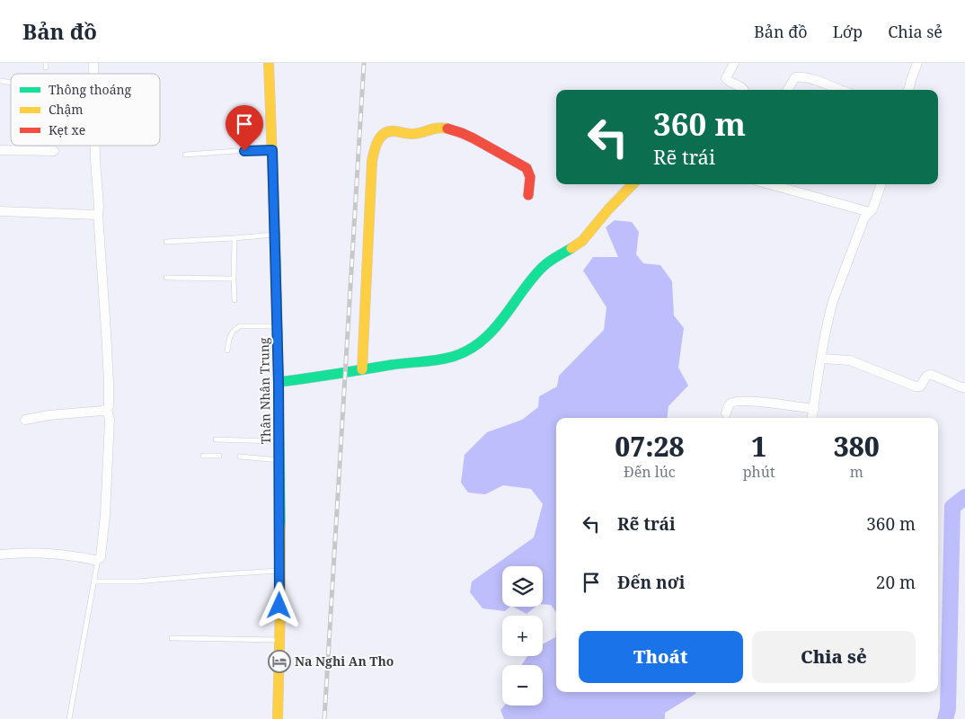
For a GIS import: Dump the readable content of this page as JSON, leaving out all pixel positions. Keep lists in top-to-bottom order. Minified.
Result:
{"streets":{"street":["Thân Nhân Trung"]},"places":{"hotel":["Na Nghi An Tho"]},"legend":["Thông thoáng","Chậm","Kẹt xe"],"page":{"header":"Bản đồ","nav":["Bản đồ","Lớp","Chia sẻ"],"turn":["360 m","Rẽ trái"],"eta":["07:28","Đến lúc","1","phút","380","m"],"list":[{"name":"Rẽ trái","value":"360 m"},{"name":"Đến nơi","value":"20 m"}],"map_buttons":["+","−"],"buttons":["Thoát","Chia sẻ"]}}
